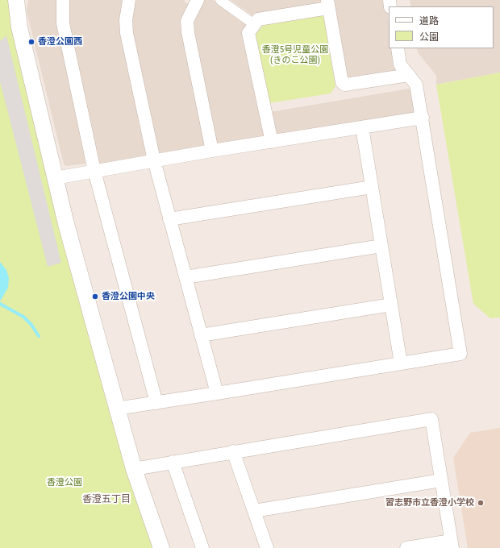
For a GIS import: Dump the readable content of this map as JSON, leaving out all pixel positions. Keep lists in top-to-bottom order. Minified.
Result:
{"districts":["香澄五丁目"],"parks":["香澄5号児童公園 (きのこ公園)","香澄公園"],"places":["香澄公園西","香澄公園中央","習志野市立香澄小学校"],"legend":["道路","公園"]}
